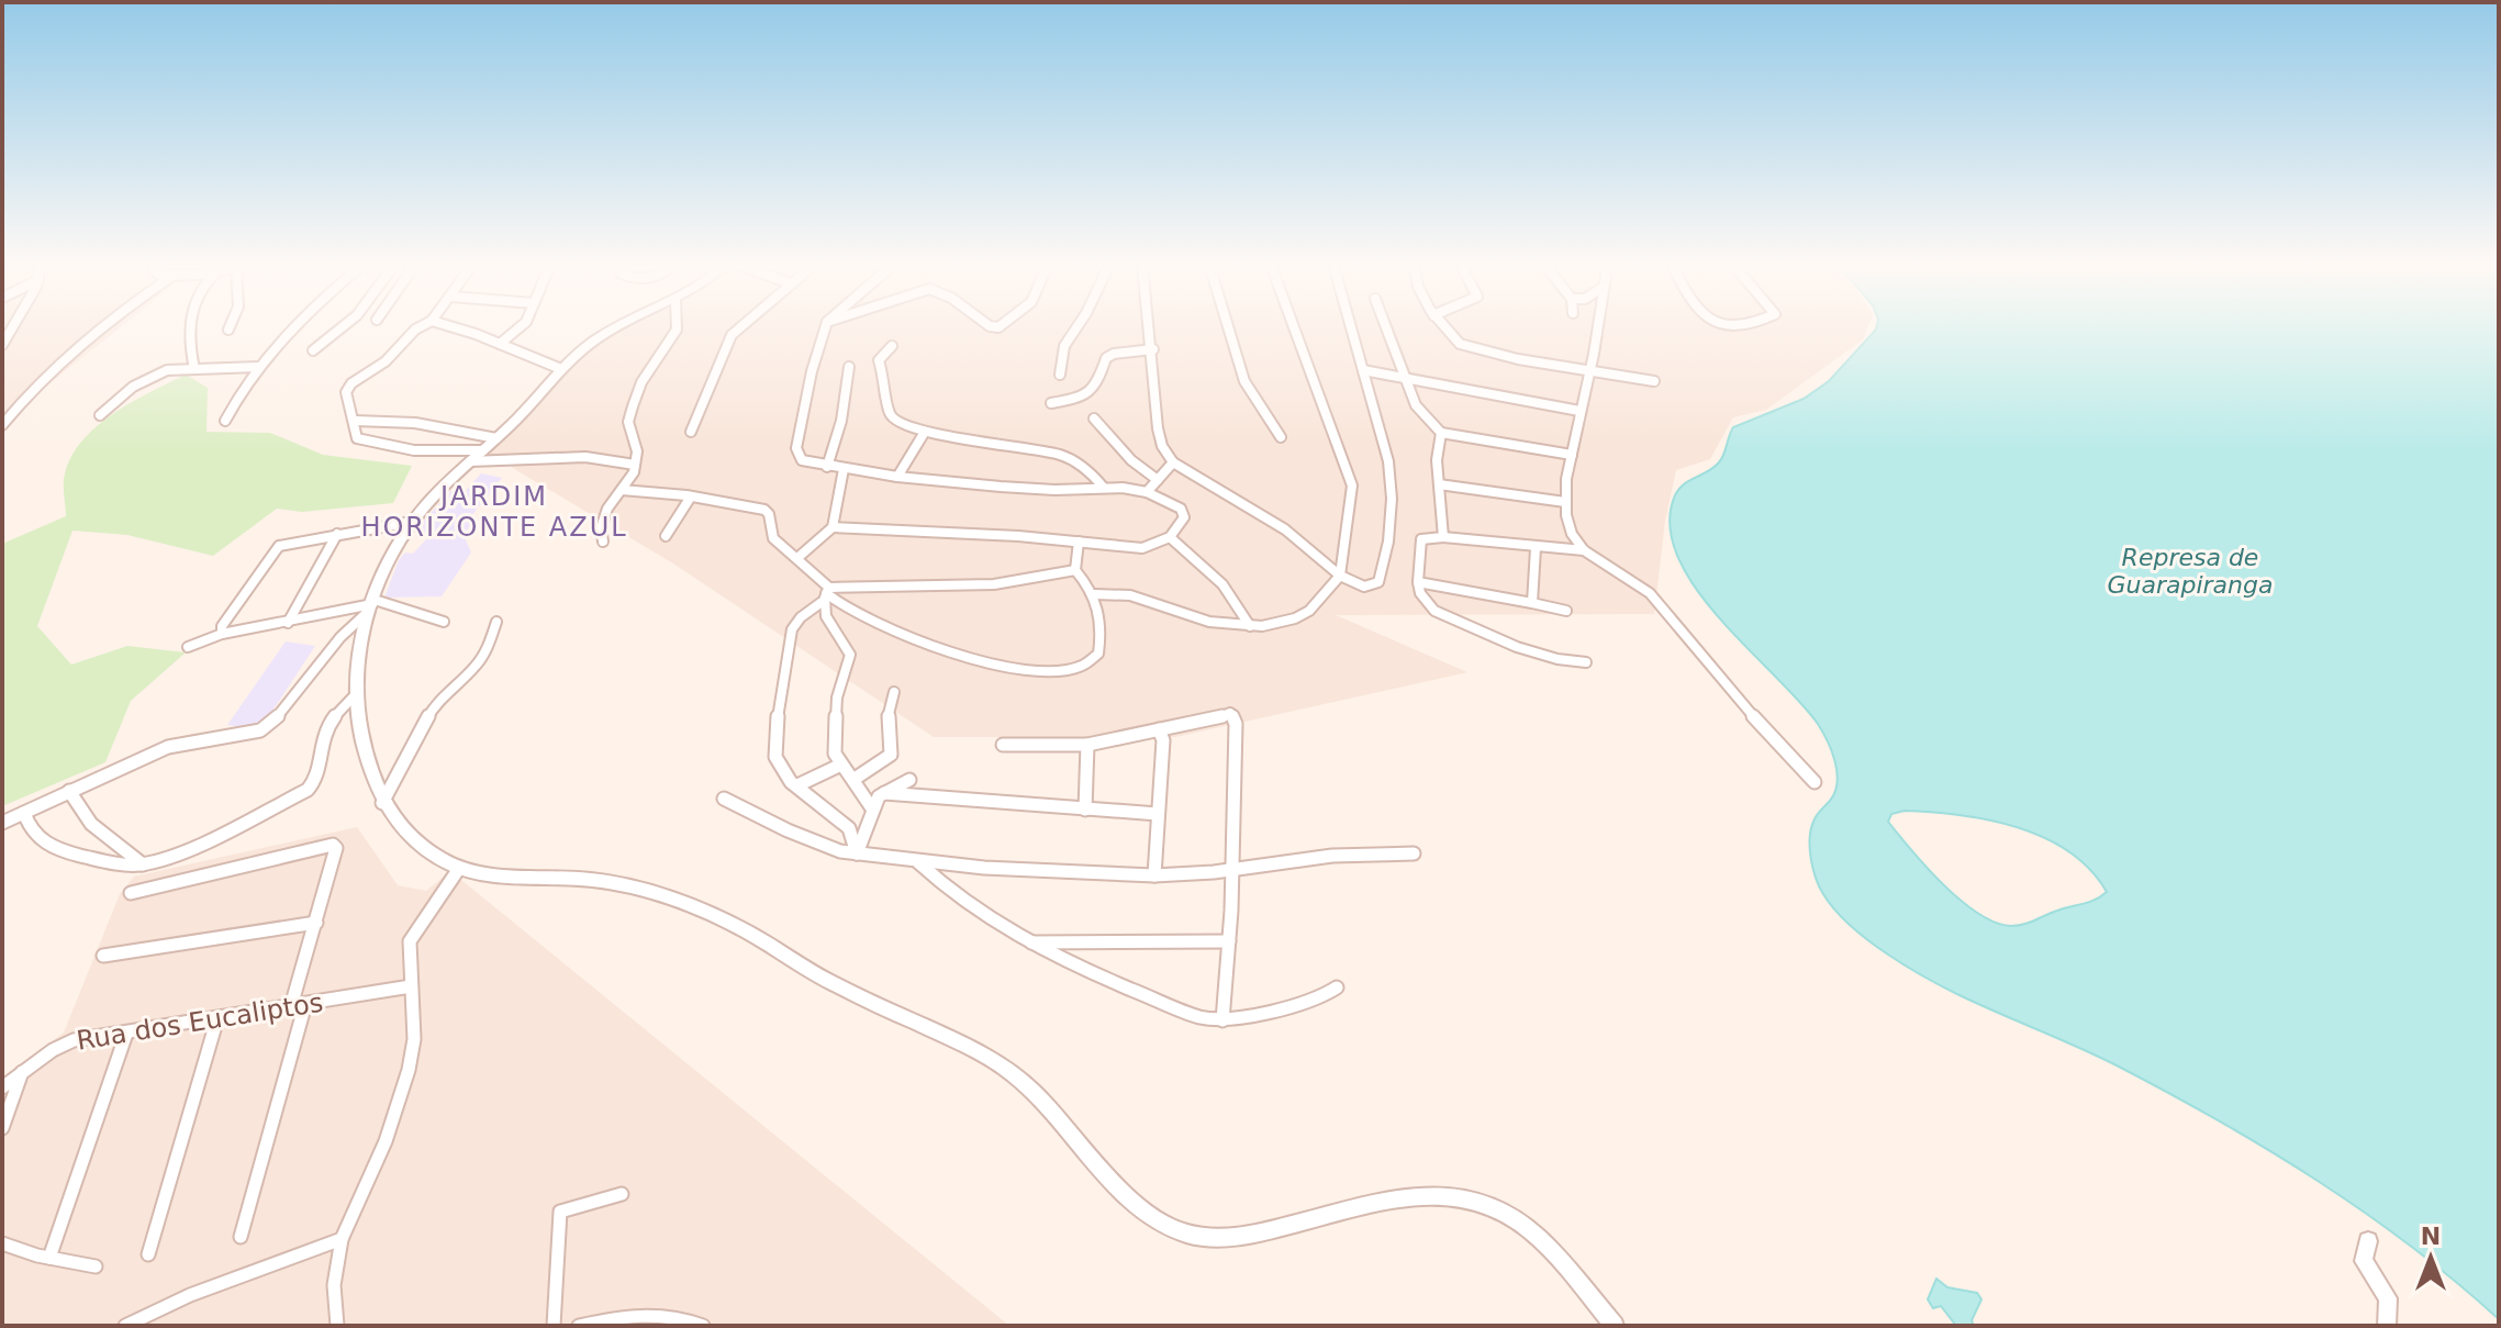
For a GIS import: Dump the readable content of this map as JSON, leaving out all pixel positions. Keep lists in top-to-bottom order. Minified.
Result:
{"streets":{"street":["Rua dos Eucaliptos"]},"districts":["JARDIM HORIZONTE AZUL"],"water":["Represa de Guarapiranga"],"north":"top"}
